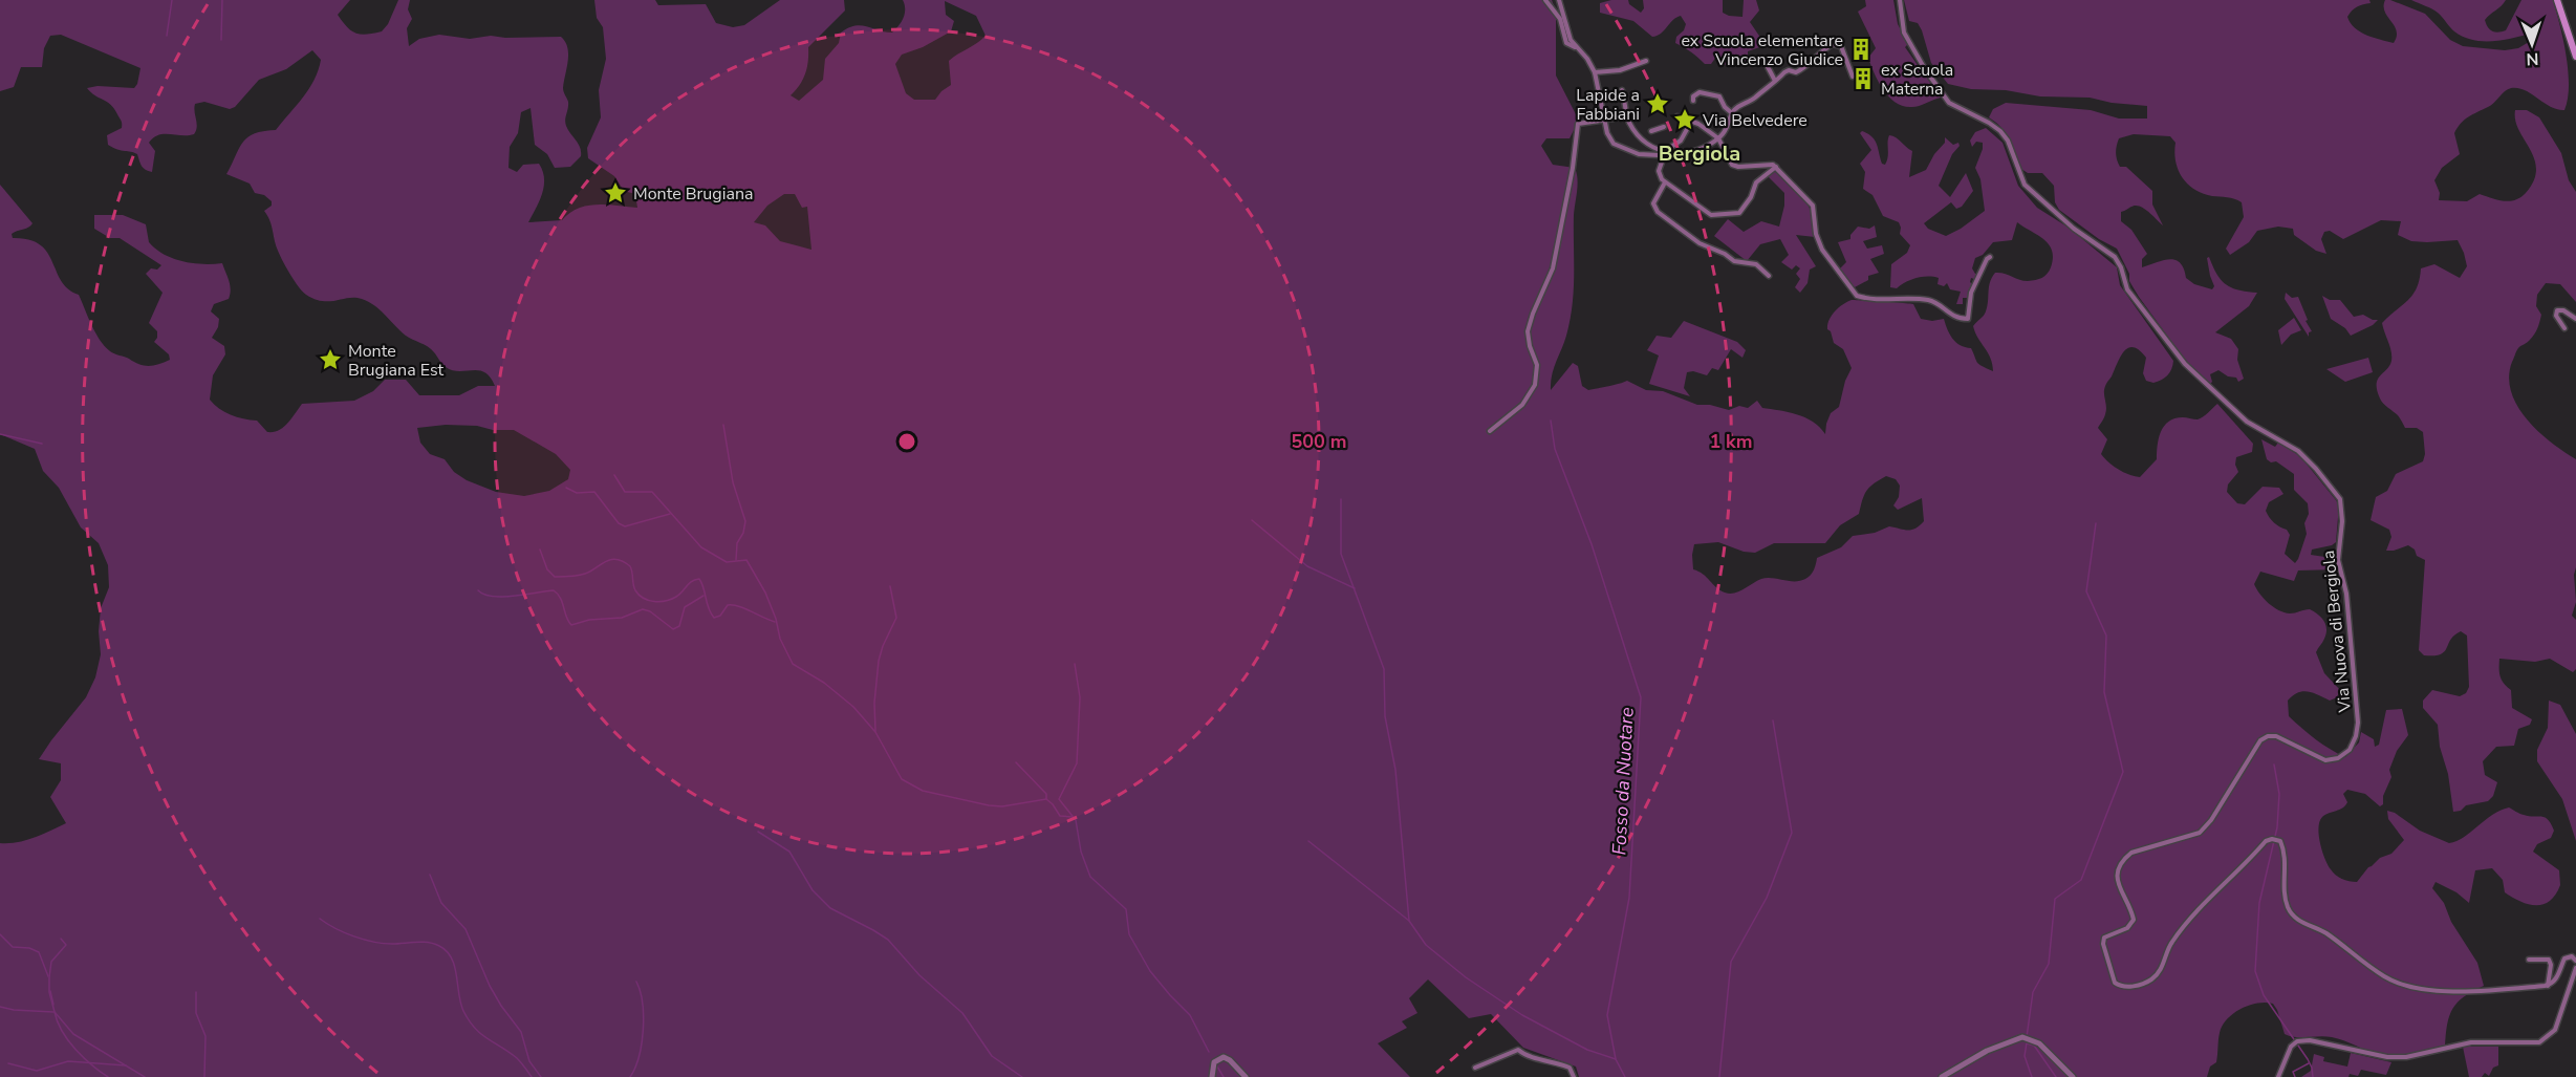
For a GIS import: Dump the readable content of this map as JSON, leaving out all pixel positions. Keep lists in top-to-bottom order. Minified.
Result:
{"streets":{"street":["Via Nuova di Bergiola"]},"districts":["Bergiola"],"water":["Fosso da Nuotare"],"places":{"building":["ex Scuola elementare Vincenzo Giudice","ex Scuola Materna"],"place":["Lapide a Fabbiani","Via Belvedere","Monte Brugiana","Monte Brugiana Est"]},"north":"bottom","rings":["500 m","1 km"]}
